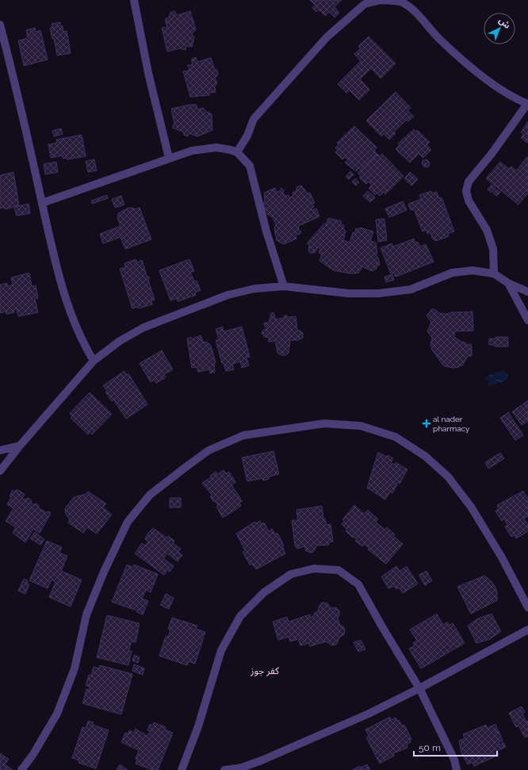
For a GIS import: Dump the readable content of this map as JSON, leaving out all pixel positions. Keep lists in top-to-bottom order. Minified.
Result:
{"districts":["كفر جوز"],"places":{"health":["al nader pharmacy"]},"scale_bar":"50 m","north":"top right"}
